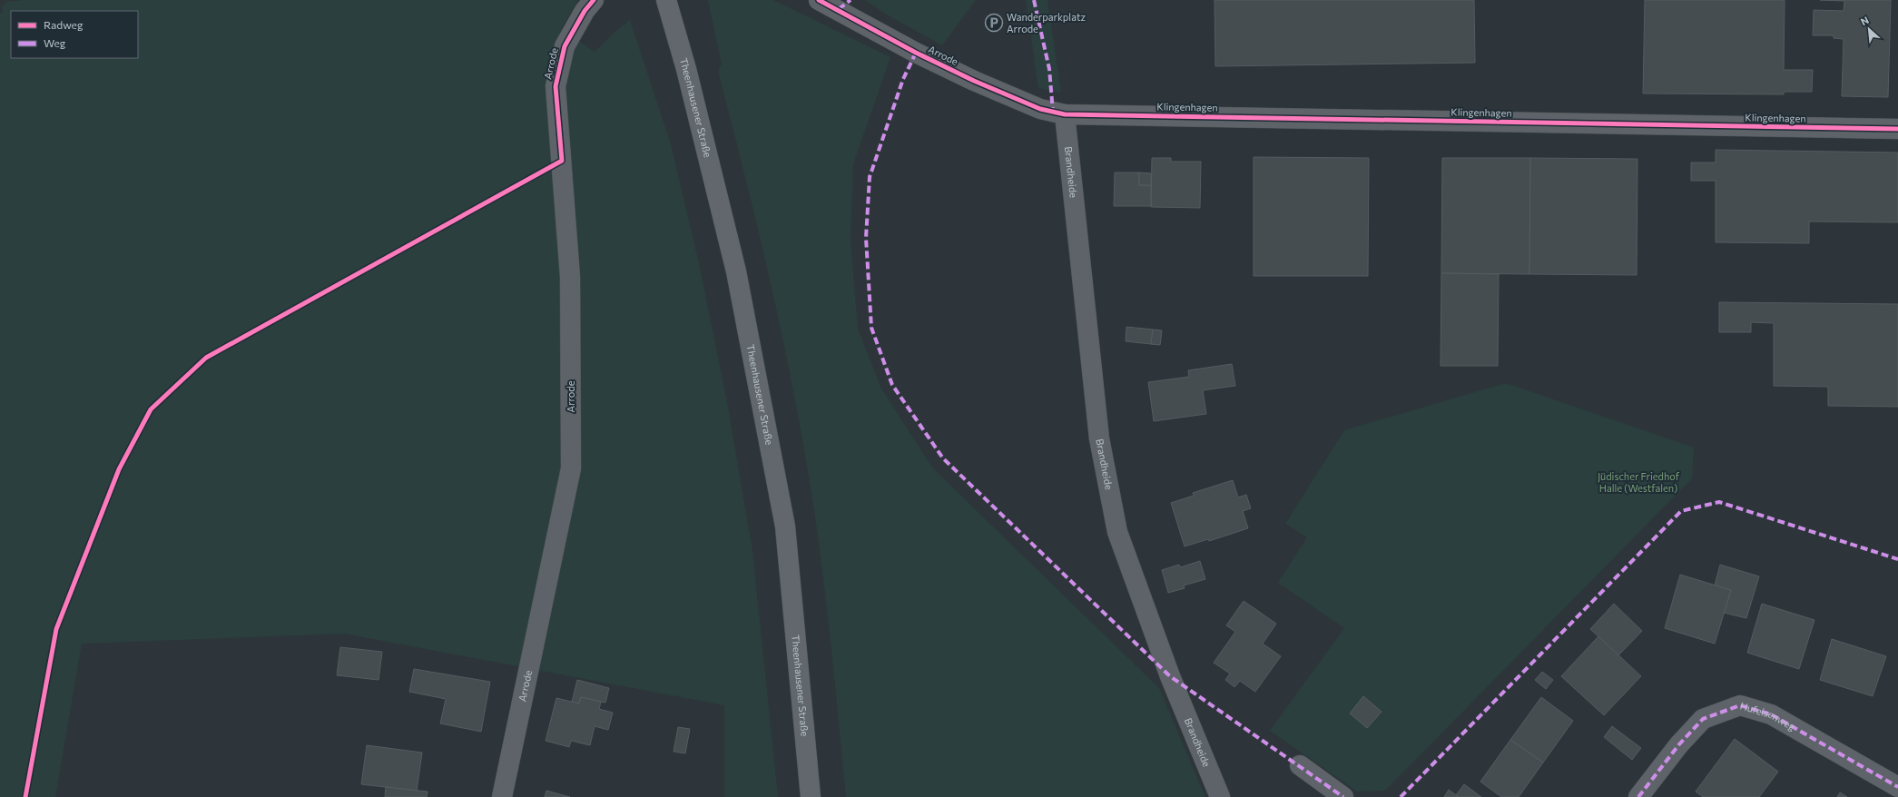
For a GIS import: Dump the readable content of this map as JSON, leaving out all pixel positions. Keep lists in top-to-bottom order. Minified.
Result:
{"streets":{"main road":["Theenhausener Straße"],"street":["Arrode","Klingenhagen","Brandheide","Hufeisenweg"]},"crossings":[["Arrode","Klingenhagen"],["Arrode","Brandheide"],["Klingenhagen","Brandheide"]],"parks":["Jüdischer Friedhof Halle (Westfalen)"],"places":{"parking":["Wanderparkplatz Arrode"]},"legend":["Radweg","Weg"],"north":"top left"}
